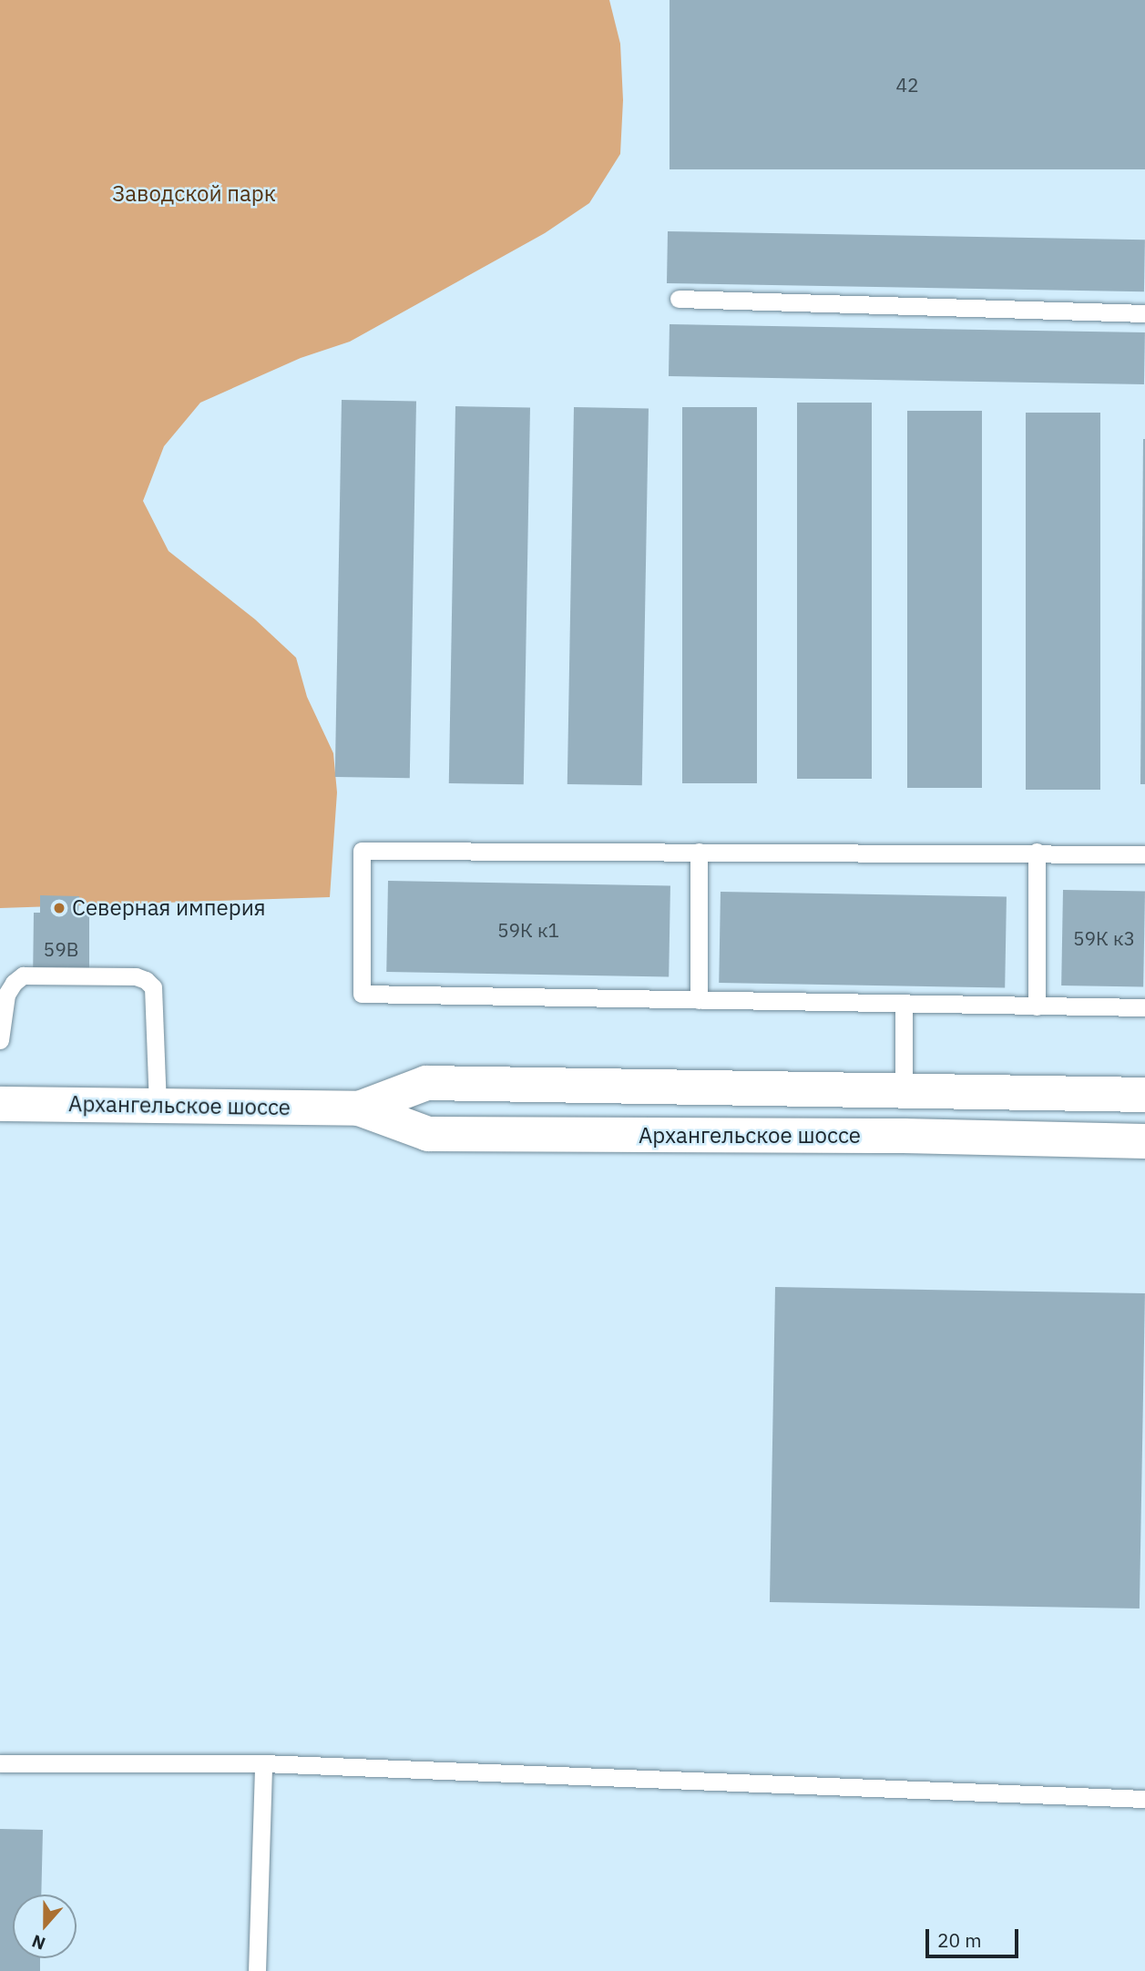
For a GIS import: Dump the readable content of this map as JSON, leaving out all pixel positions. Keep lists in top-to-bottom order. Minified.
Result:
{"streets":{"main road":["Архангельское шоссе"]},"parks":["Заводской парк"],"places":["Северная империя"],"house_numbers":["42","59К к1","59К к3","59В"],"scale_bar":"20 m","north":"bottom"}
